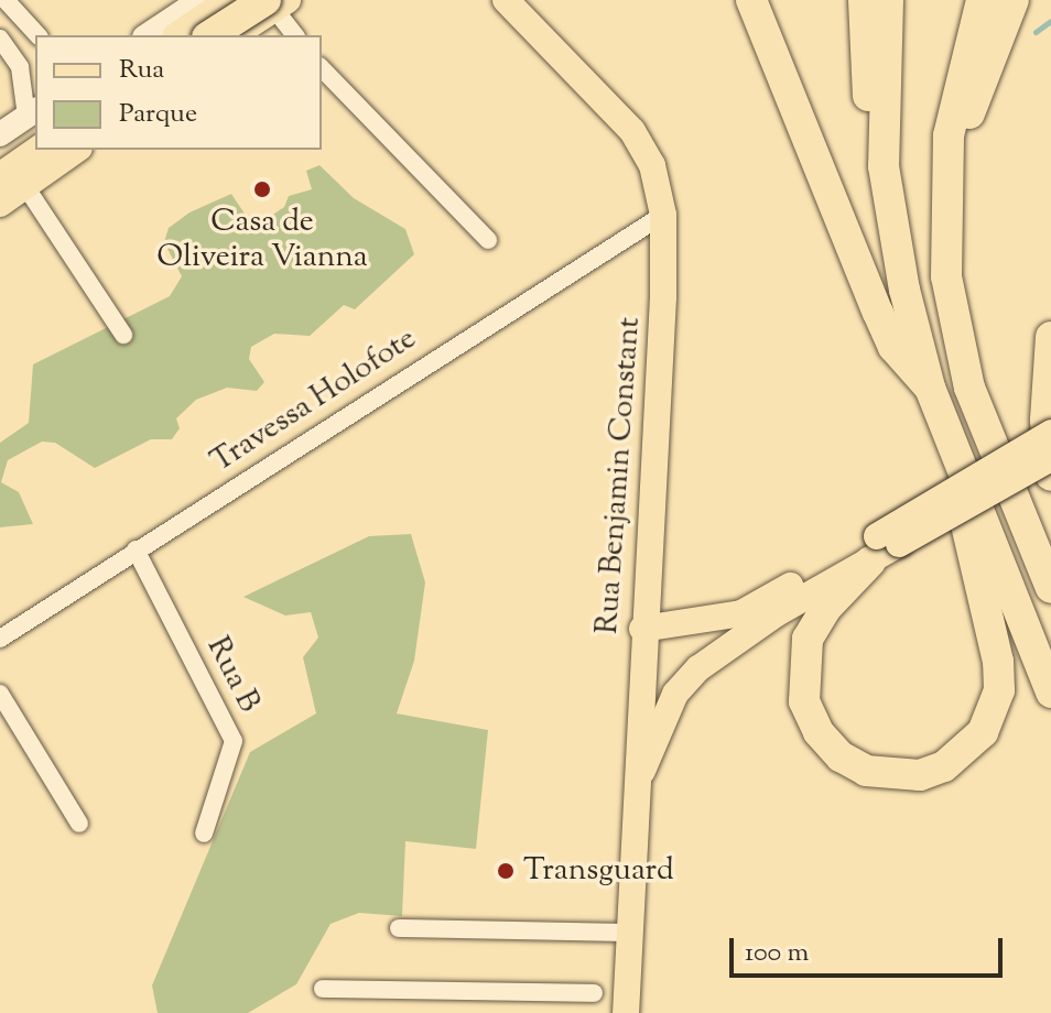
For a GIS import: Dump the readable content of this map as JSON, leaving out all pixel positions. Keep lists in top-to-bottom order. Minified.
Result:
{"streets":{"main road":["Rua Benjamin Constant"],"street":["Travessa Holofote","Rua B"]},"crossings":[["Travessa Holofote","Rua Benjamin Constant"],["Travessa Holofote","Rua B"]],"places":["Casa de Oliveira Vianna","Transguard"],"legend":["Rua","Parque"],"scale_bar":"100 m"}
